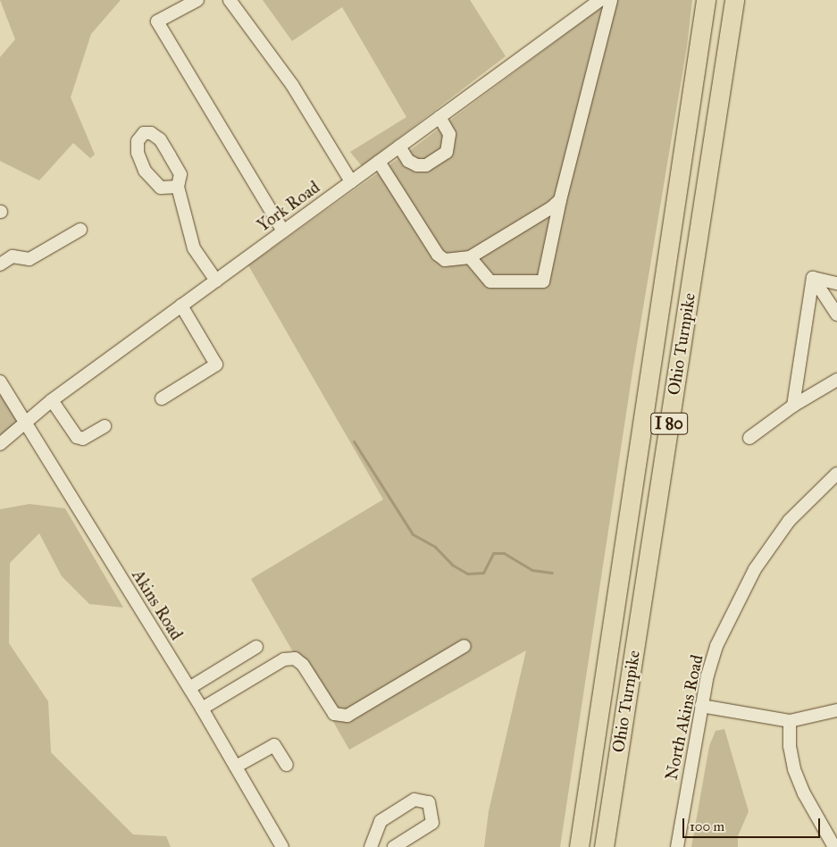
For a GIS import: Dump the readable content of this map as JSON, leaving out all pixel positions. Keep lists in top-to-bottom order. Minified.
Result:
{"streets":{"highway":["Ohio Turnpike","I 80"],"street":["York Road","Akins Road","North Akins Road"]},"crossings":[["York Road","Akins Road"]],"scale_bar":"100 m"}
